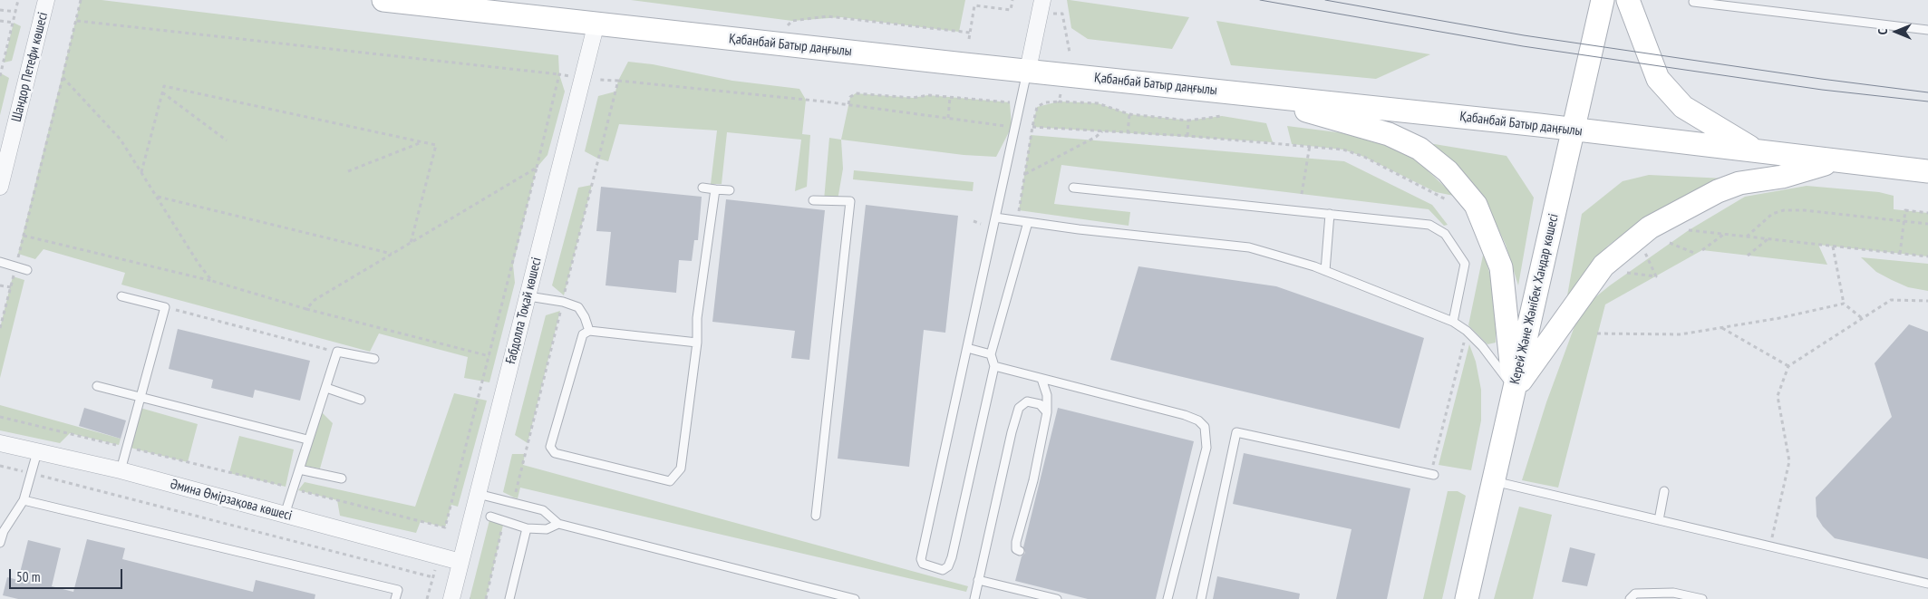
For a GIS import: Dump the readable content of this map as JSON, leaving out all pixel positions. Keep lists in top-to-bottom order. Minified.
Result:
{"streets":{"main road":["Қабанбай Батыр даңғылы","Керей Және Жәнібек Хандар көшесі"],"street":["Шандор Петефи көшесі","Ғабдолла Тоқай көшесі","Әмина Өмірзақова көшесі"]},"crossings":[["Қабанбай Батыр даңғылы","Керей Және Жәнібек Хандар көшесі"],["Қабанбай Батыр даңғылы","Ғабдолла Тоқай көшесі"],["Ғабдолла Тоқай көшесі","Әмина Өмірзақова көшесі"]],"scale_bar":"50 m","north":"left"}
